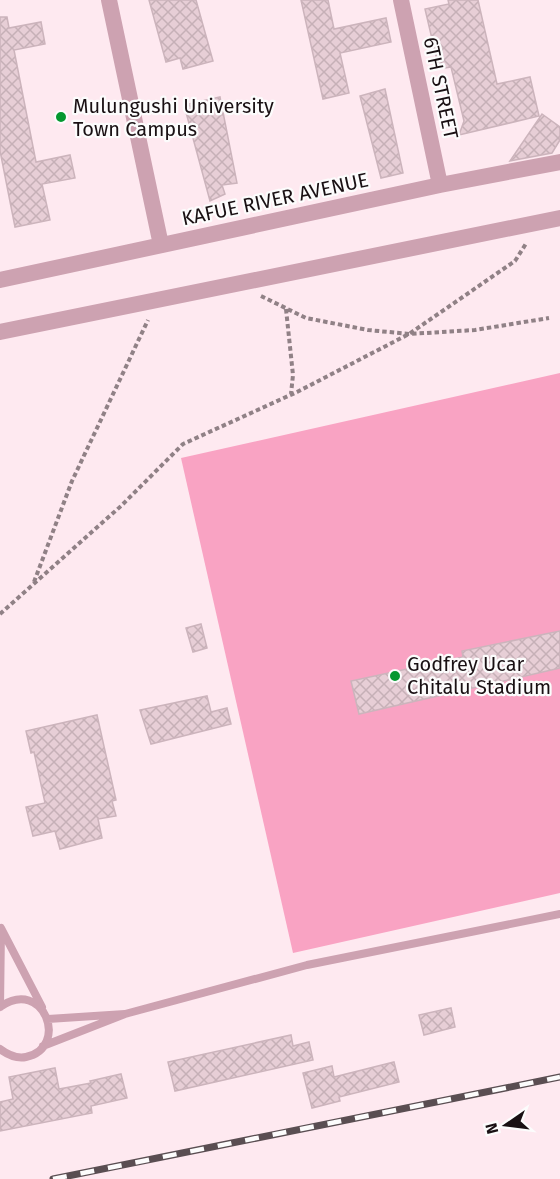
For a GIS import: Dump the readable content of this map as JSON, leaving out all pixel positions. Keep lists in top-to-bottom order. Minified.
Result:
{"streets":{"street":["6TH STREET","KAFUE RIVER AVENUE"]},"crossings":[["6TH STREET","KAFUE RIVER AVENUE"]],"places":["Mulungushi University Town Campus","Godfrey Ucar Chitalu Stadium"],"north":"left"}
